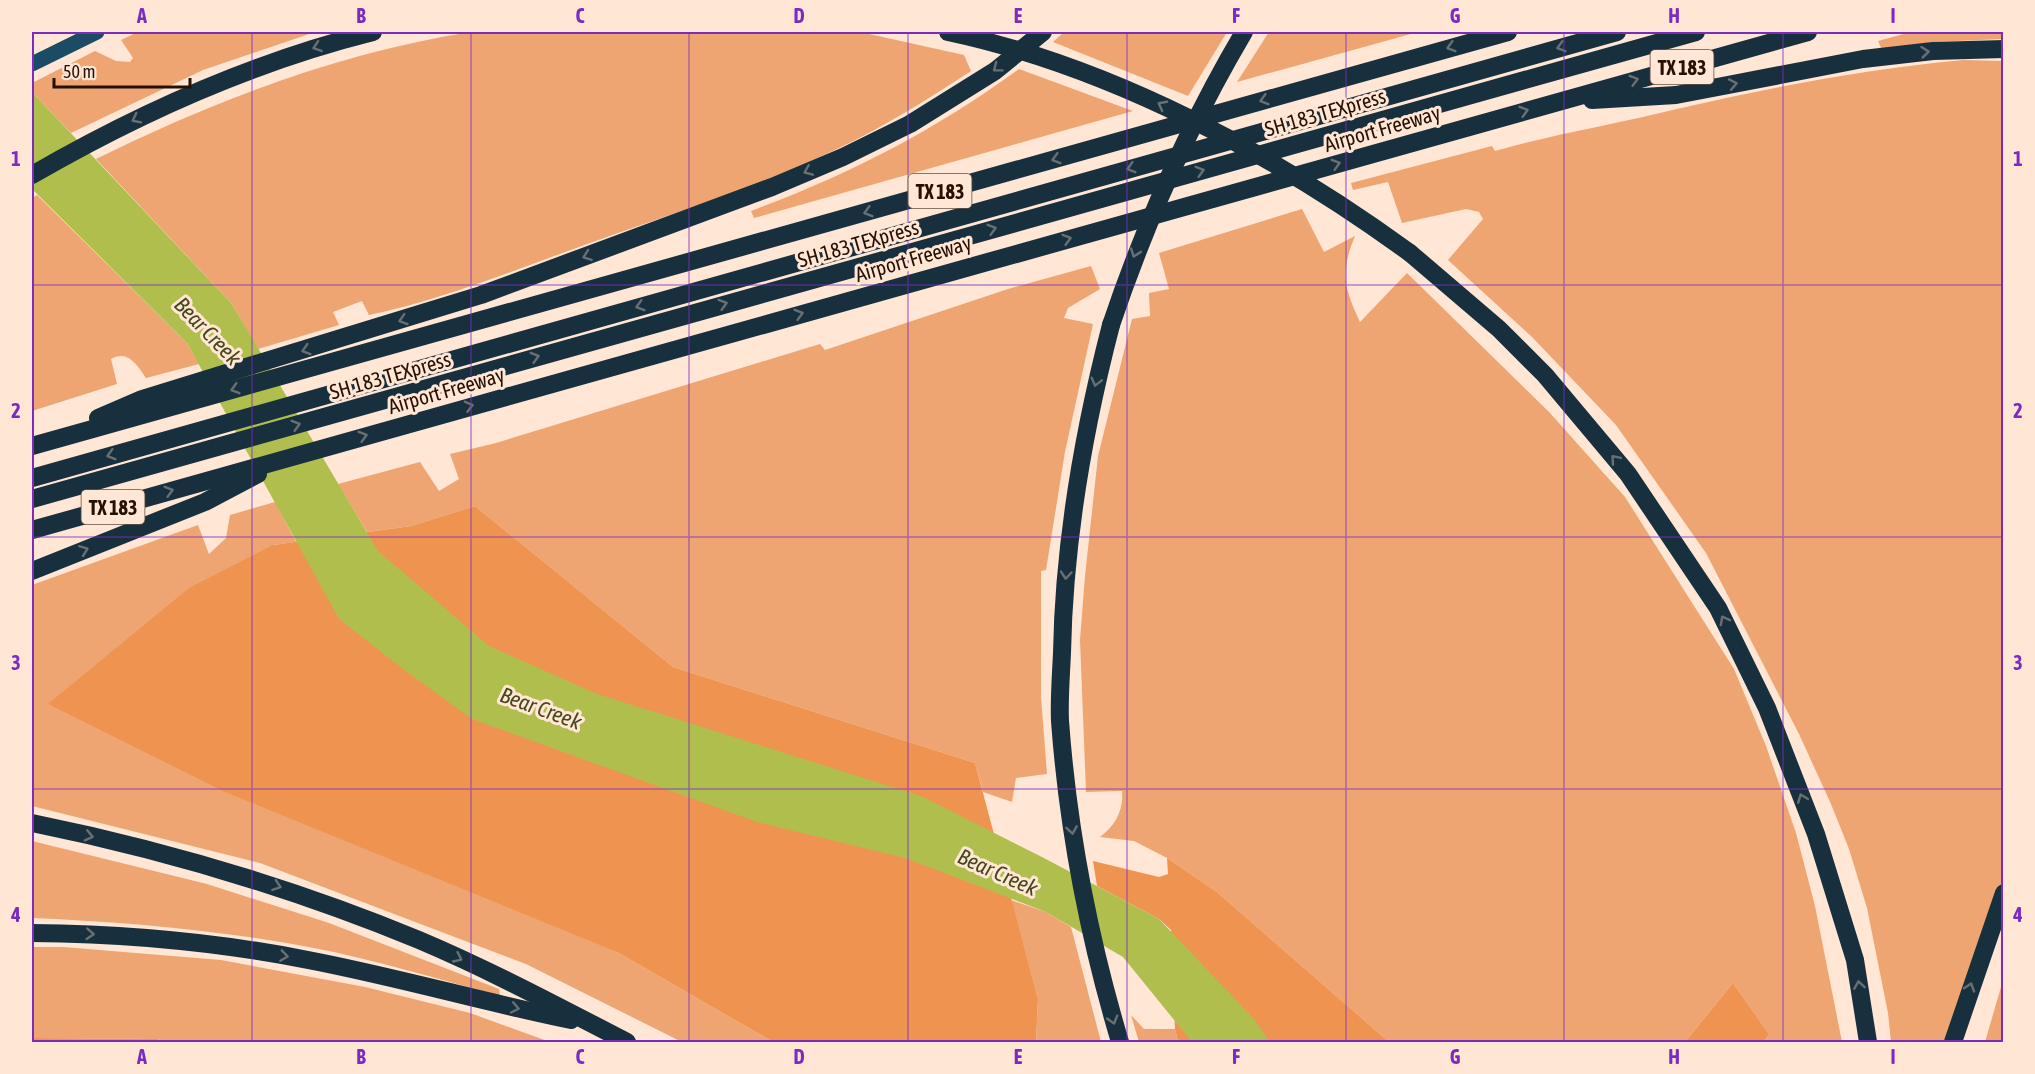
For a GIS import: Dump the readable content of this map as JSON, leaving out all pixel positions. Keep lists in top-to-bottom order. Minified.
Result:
{"streets":{"highway":["TX 183","SH 183 TEXpress","Airport Freeway"]},"water":["Bear Creek"],"scale_bar":"50 m","grid":{"columns":["A","B","C","D","E","F","G","H","I"],"rows":["1","2","3","4"]}}
